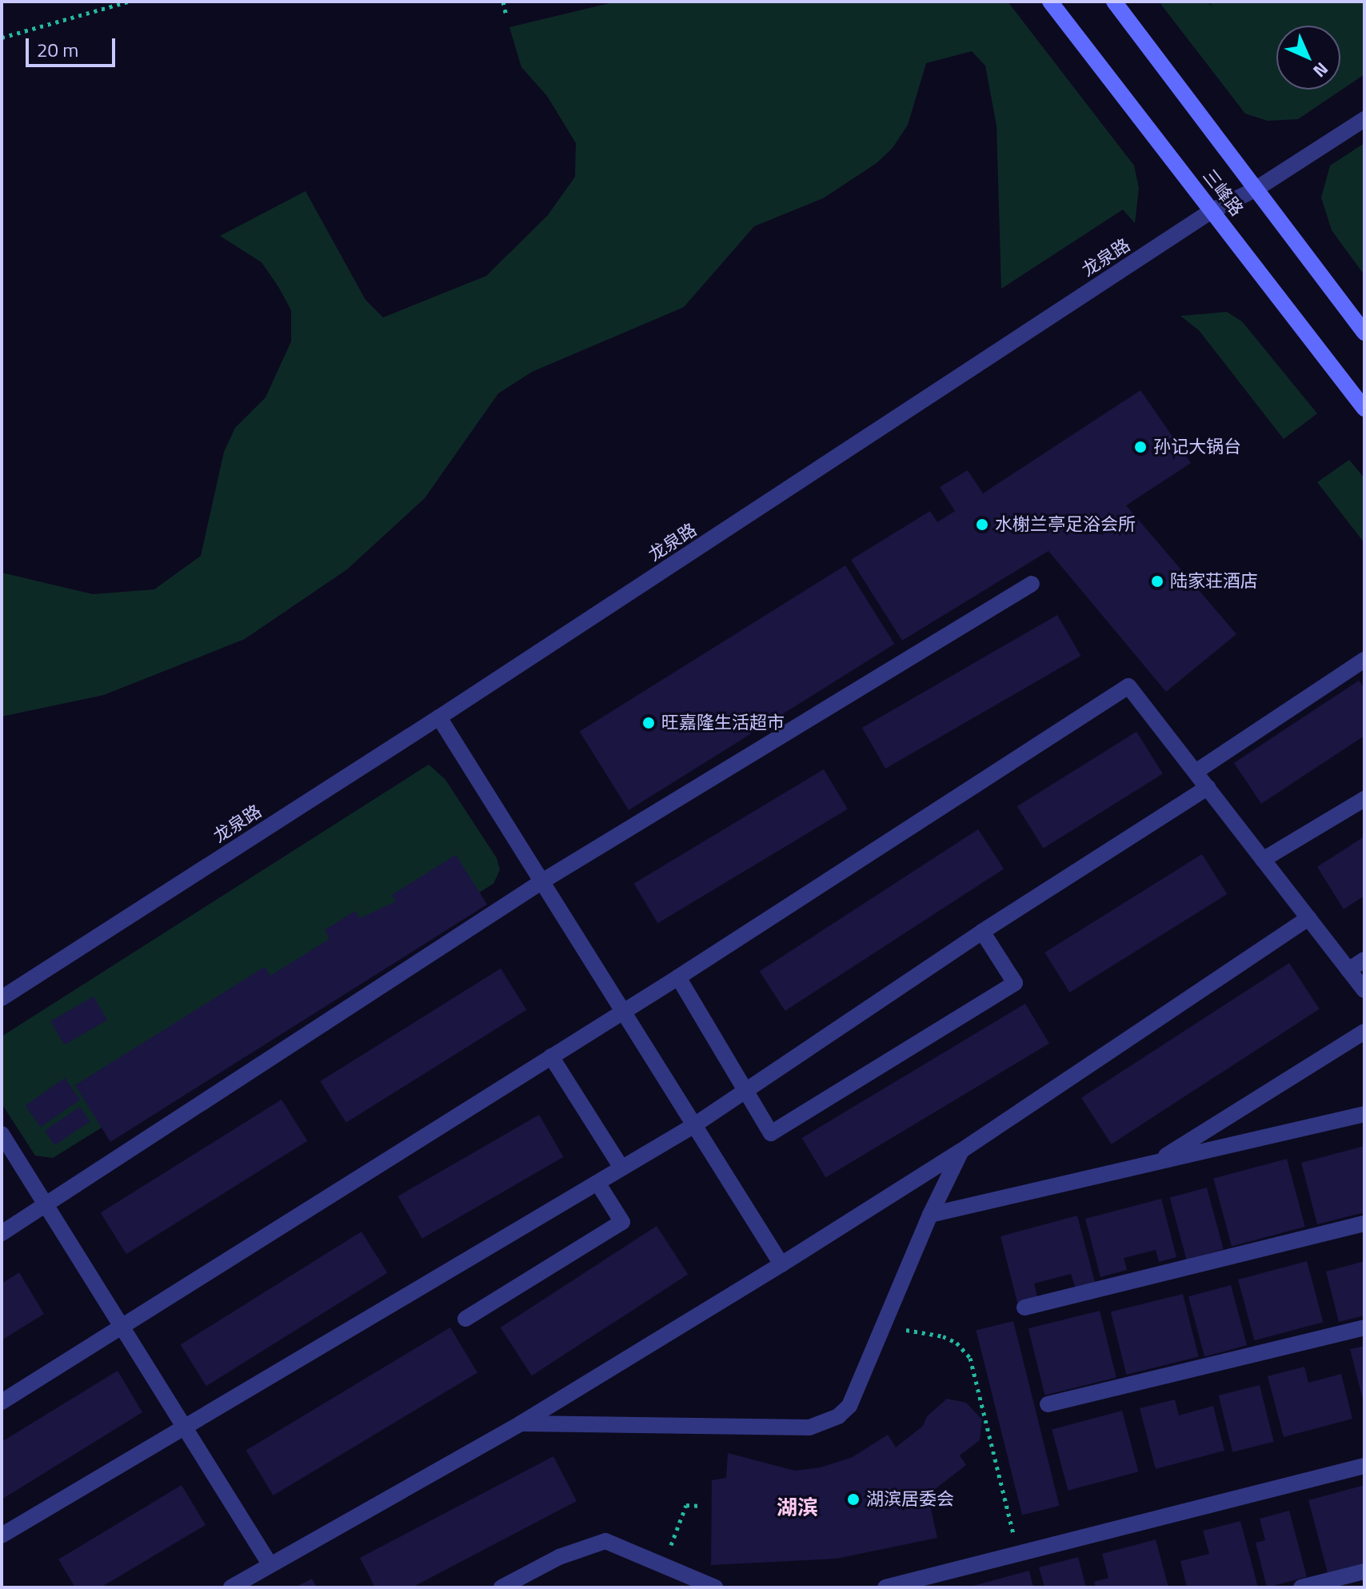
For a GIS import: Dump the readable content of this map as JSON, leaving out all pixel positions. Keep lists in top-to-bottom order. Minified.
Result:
{"streets":{"main road":["三峰路"],"street":["龙泉路"]},"crossings":[["三峰路","龙泉路"]],"districts":["湖滨"],"places":["孙记大锅台","水榭兰亭足浴会所","陆家荘酒店","旺嘉隆生活超市","湖滨居委会"],"scale_bar":"20 m","north":"bottom right"}
